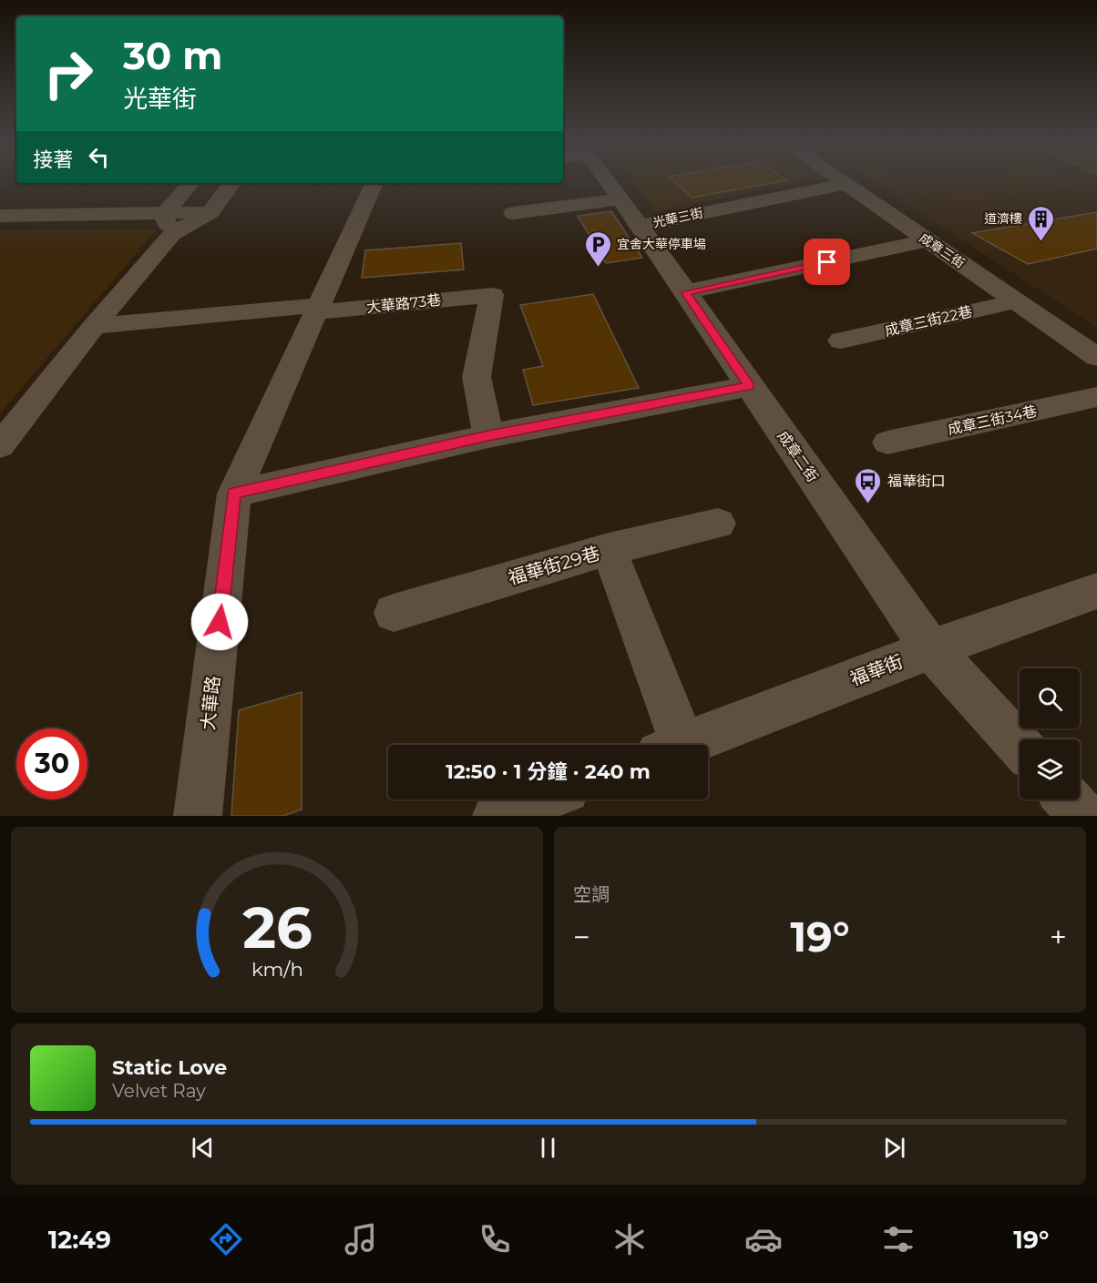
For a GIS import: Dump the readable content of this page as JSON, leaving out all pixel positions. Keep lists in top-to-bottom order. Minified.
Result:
{"streets":{"street":["光華三街","成章三街","大華路73巷","成章三街22巷","成章三街34巷","成章二街","福華街29巷","福華街","大華路"]},"crossings":[["光華三街","成章三街"],["光華三街","成章二街"],["成章三街","成章三街22巷"],["大華路73巷","大華路"],["成章二街","福華街"]],"places":{"building":["道濟樓"],"parking":["宜舍大華停車場"],"bus stop":["福華街口"]},"page":{"turn":["30 m","光華街"],"then":"接著","limit":"30","trip":"12:50 · 1 分鐘 · 240 m","tile":"空調","heat":["−","19°","+"],"song":["Static Love","Velvet Ray"],"tabs":["12:49","19°"],"gauge":["26","km/h"]}}
